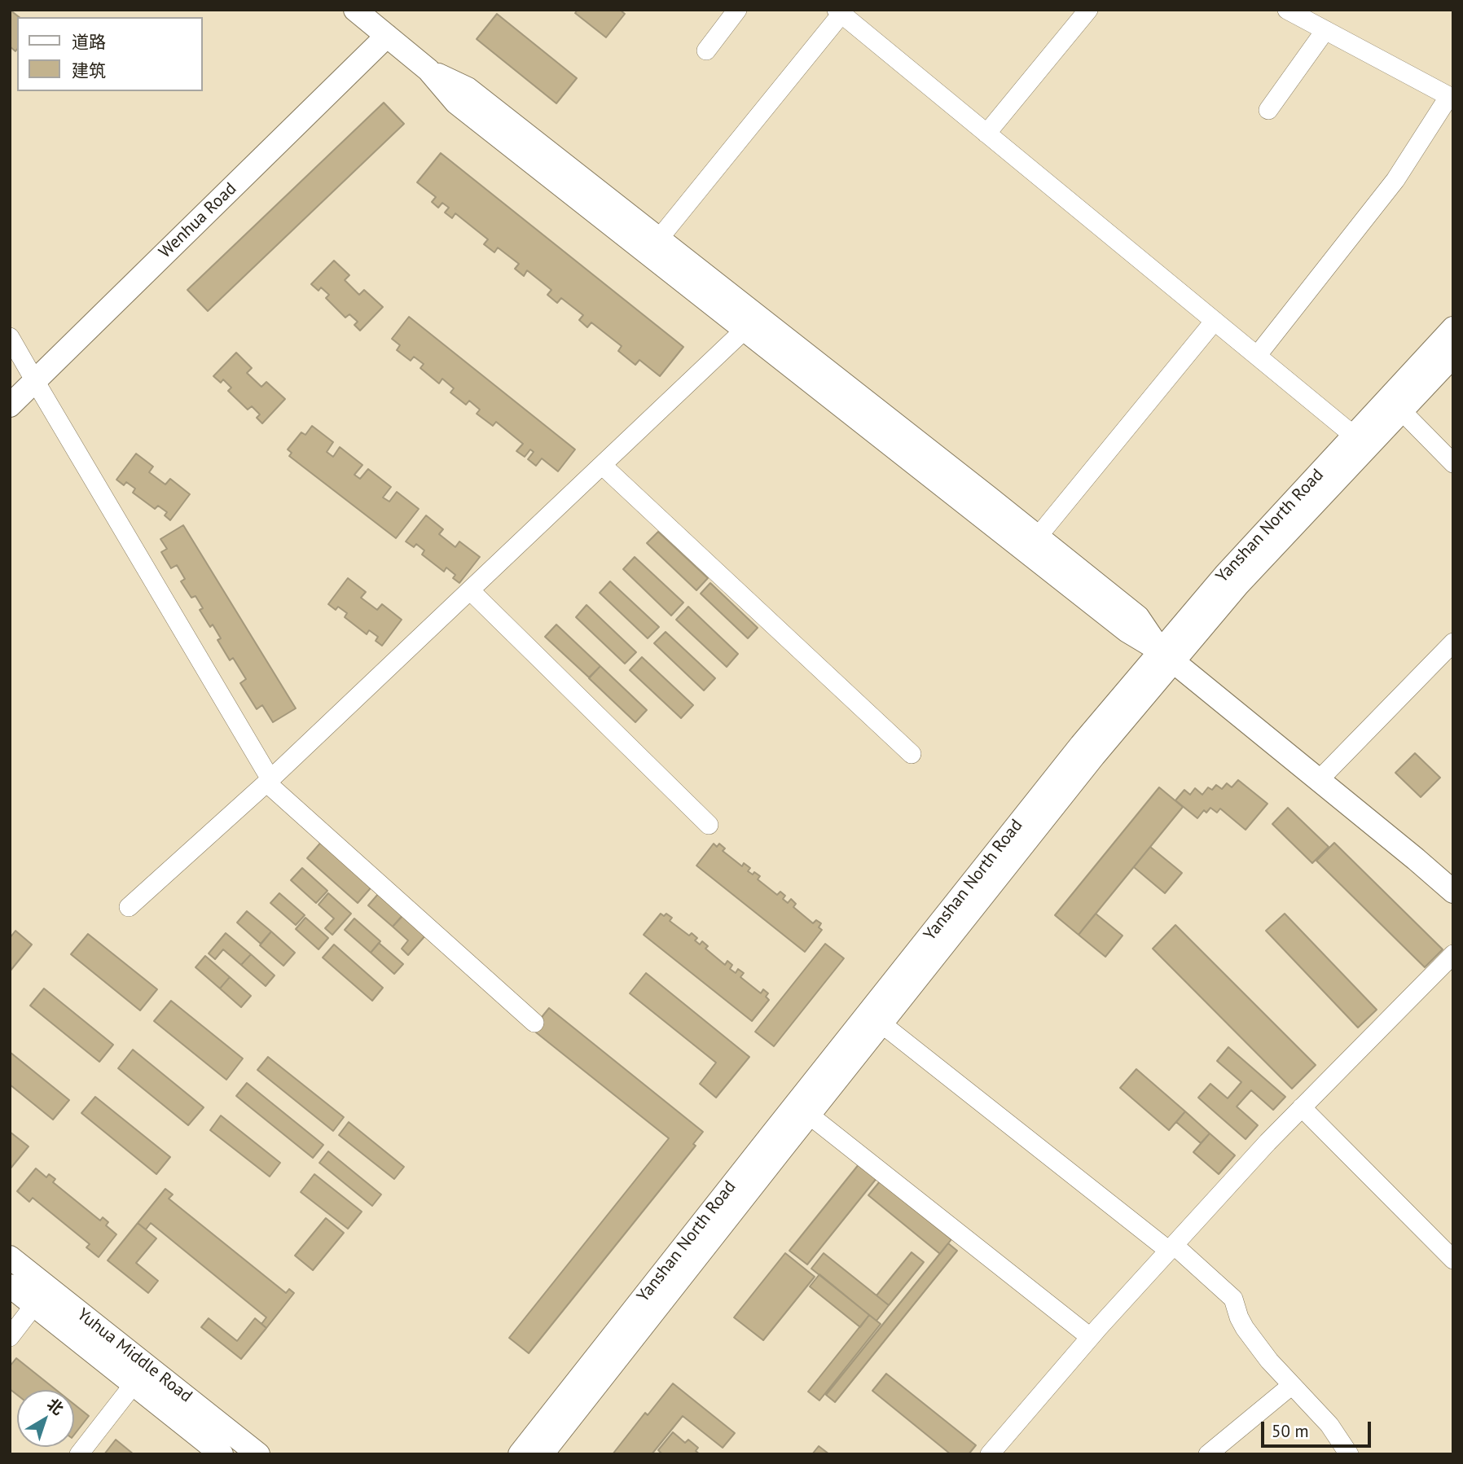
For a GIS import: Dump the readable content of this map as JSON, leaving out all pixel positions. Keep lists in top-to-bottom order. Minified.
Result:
{"streets":{"main road":["Wenhua Road","Yanshan North Road","Yuhua Middle Road"]},"legend":["道路","建筑"],"scale_bar":"50 m","north":"top right"}
